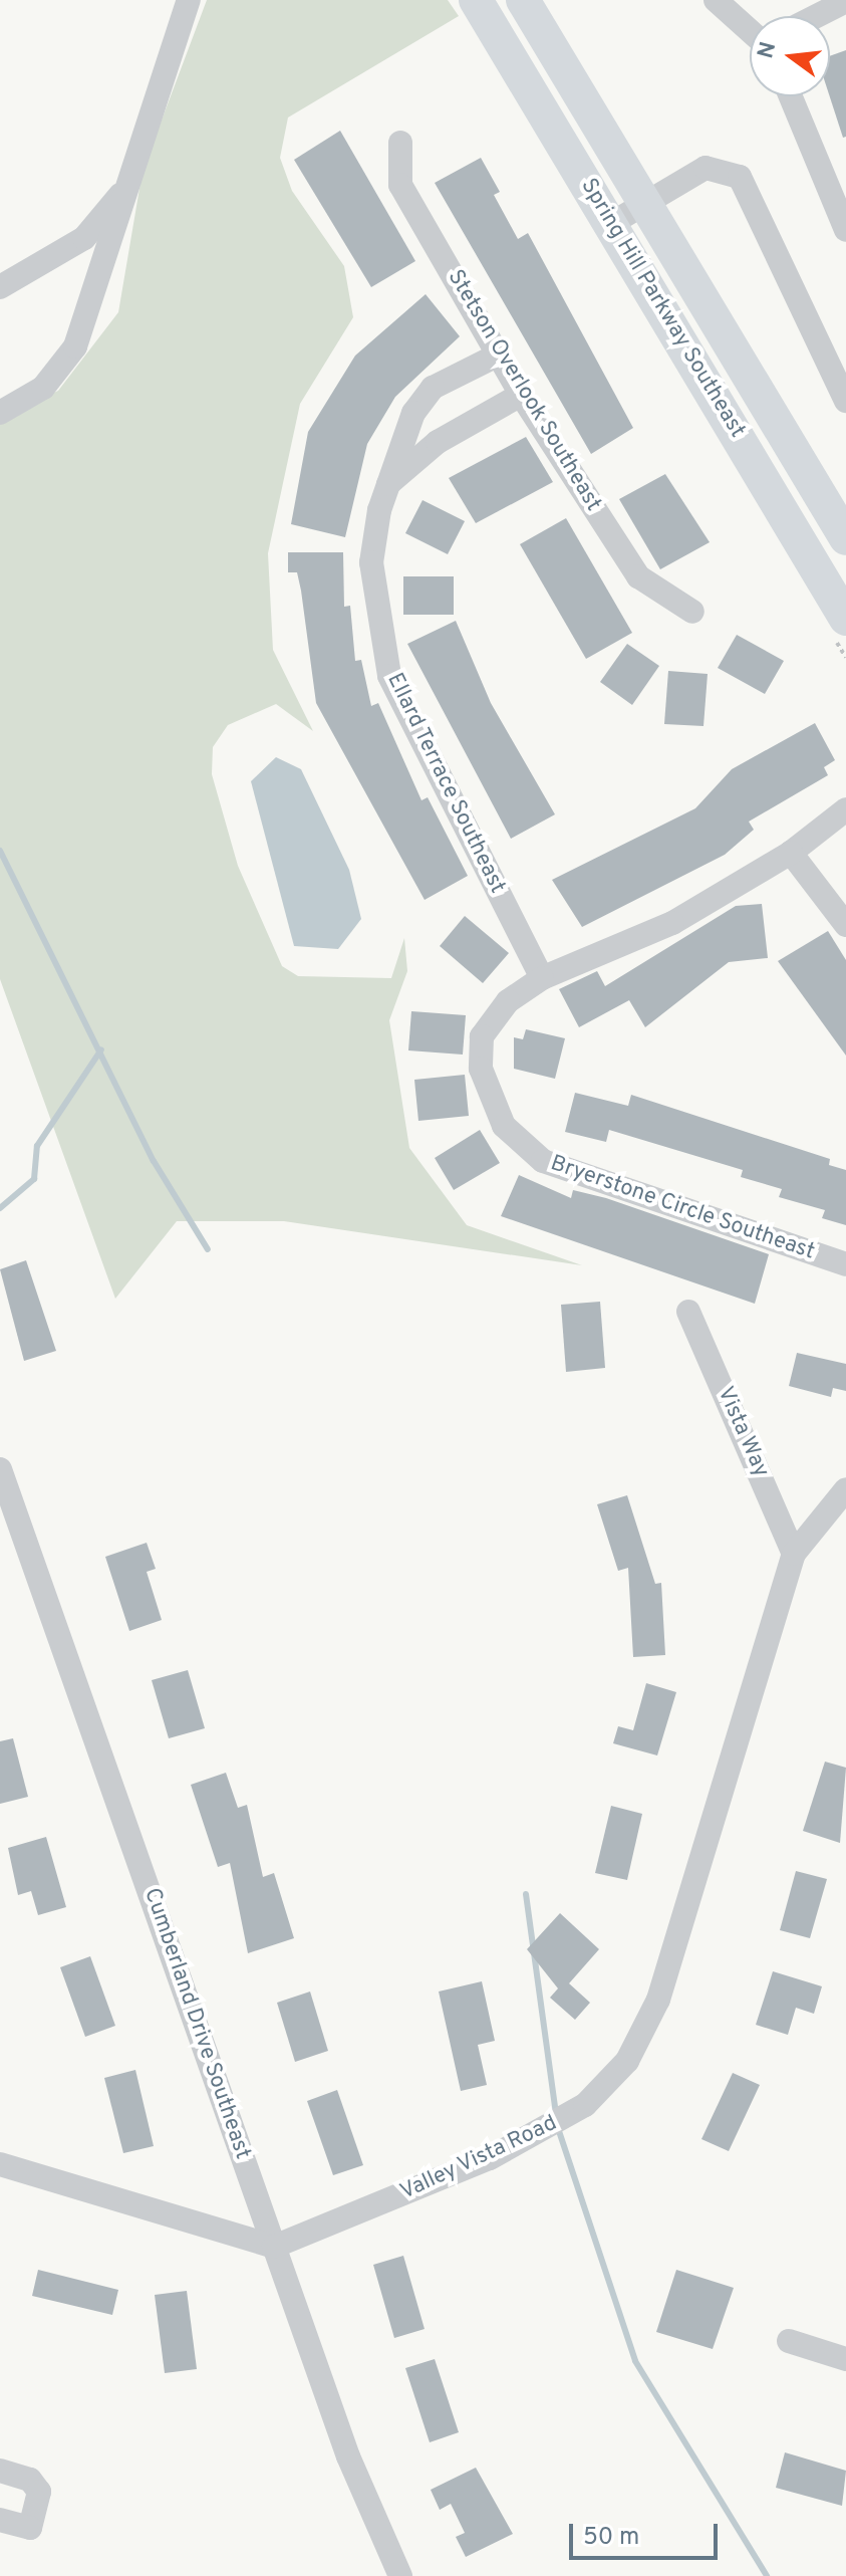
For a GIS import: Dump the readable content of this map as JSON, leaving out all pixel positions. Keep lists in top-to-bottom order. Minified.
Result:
{"streets":{"street":["Spring Hill Parkway Southeast","Stetson Overlook Southeast","Ellard Terrace Southeast","Bryerstone Circle Southeast","Vista Way","Cumberland Drive Southeast","Valley Vista Road"]},"crossings":[["Stetson Overlook Southeast","Ellard Terrace Southeast"],["Ellard Terrace Southeast","Bryerstone Circle Southeast"],["Vista Way","Valley Vista Road"],["Cumberland Drive Southeast","Valley Vista Road"]],"scale_bar":"50 m","north":"left"}
